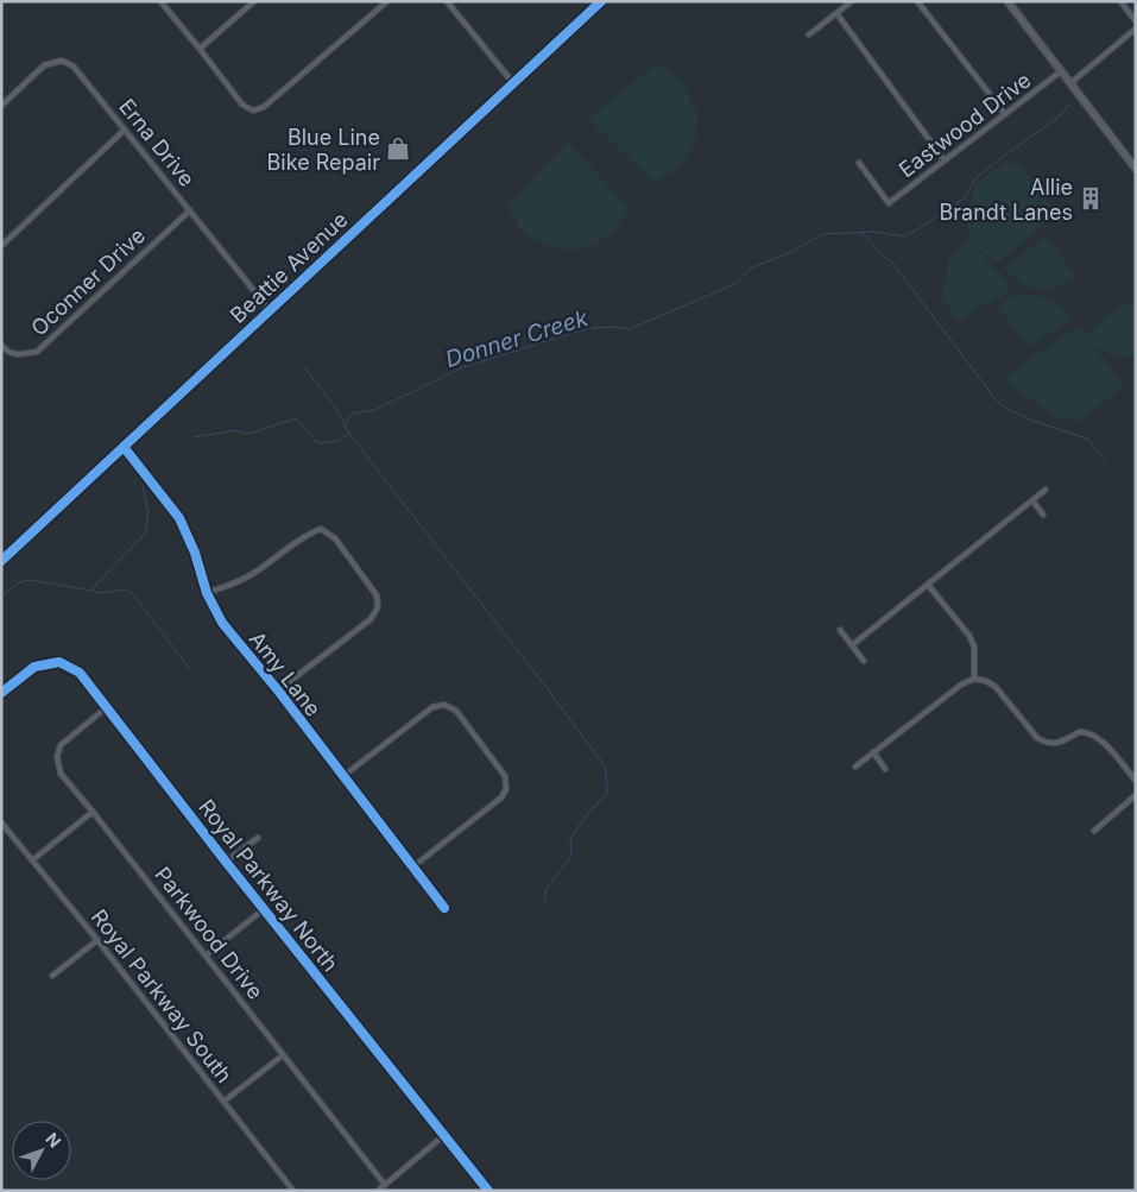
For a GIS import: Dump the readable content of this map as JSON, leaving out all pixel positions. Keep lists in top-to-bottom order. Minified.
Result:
{"streets":{"street":["Eastwood Drive","Erna Drive","Beattie Avenue","Oconner Drive","Amy Lane","Royal Parkway North","Parkwood Drive","Royal Parkway South"]},"crossings":[["Erna Drive","Beattie Avenue"],["Erna Drive","Oconner Drive"],["Beattie Avenue","Amy Lane"],["Royal Parkway North","Parkwood Drive"]],"water":["Donner Creek"],"places":{"shop":["Blue Line Bike Repair"],"building":["Allie Brandt Lanes"]},"north":"top right"}
